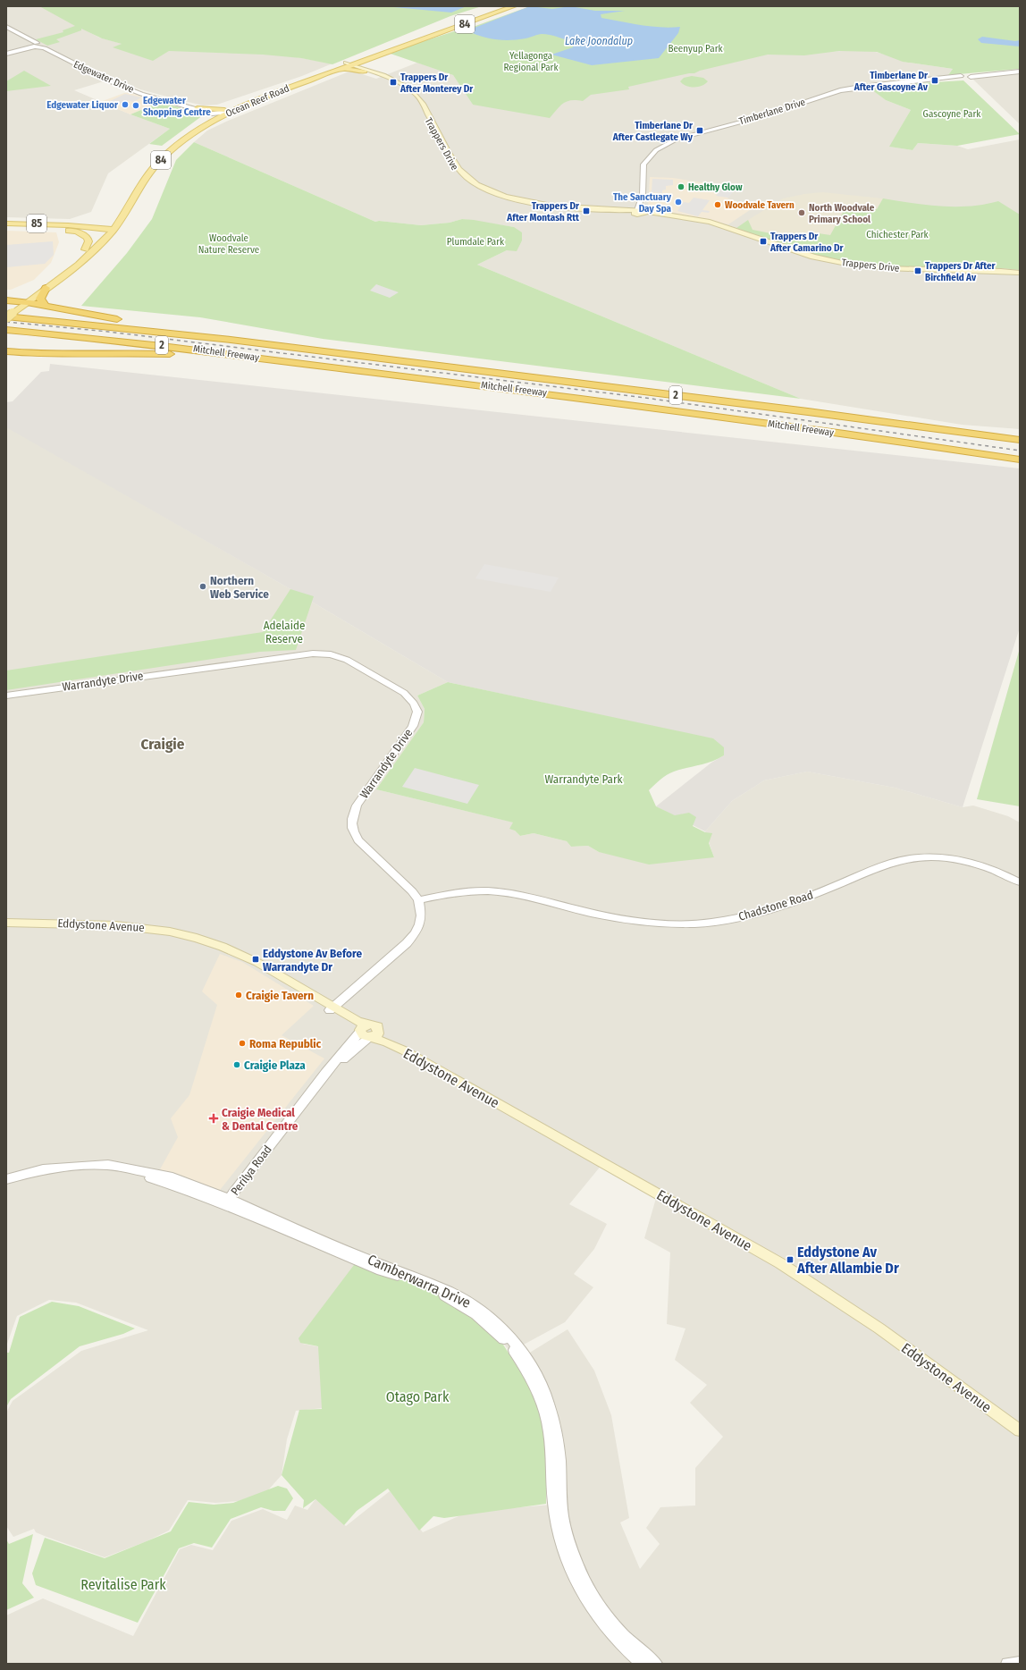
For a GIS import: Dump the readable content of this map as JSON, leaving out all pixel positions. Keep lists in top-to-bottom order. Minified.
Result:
{"streets":{"highway":["2","Mitchell Freeway"],"main road":["84","Ocean Reef Road","Trappers Drive","85","Eddystone Avenue"],"street":["Edgewater Drive","Timberlane Drive","Warrandyte Drive","Chadstone Road","Perilya Road","Camberwarra Drive"]},"crossings":[["Edgewater Drive","Ocean Reef Road"],["Ocean Reef Road","Trappers Drive"],["Ocean Reef Road","85"],["Ocean Reef Road","Mitchell Freeway"],["Timberlane Drive","Trappers Drive"],["Warrandyte Drive","Chadstone Road"],["Eddystone Avenue","Perilya Road"],["Perilya Road","Camberwarra Drive"]],"districts":["Craigie"],"water":["Lake Joondalup"],"parks":["Beenyup Park","Yellagonga Regional Park","Gascoyne Park","Chichester Park","Woodvale Nature Reserve","Plumdale Park","Adelaide Reserve","Warrandyte Park","Otago Park","Revitalise Park"],"places":{"transit":["Timberlane Dr After Gascoyne Av","Trappers Dr After Monterey Dr","Timberlane Dr After Castlegate Wy","Trappers Dr After Montash Rtt","Trappers Dr After Camarino Dr","Trappers Dr After Birchfield Av","Eddystone Av Before Warrandyte Dr","Eddystone Av After Allambie Dr"],"other":["Edgewater Liquor","Edgewater Shopping Centre","Healthy Glow","The Sanctuary Day Spa","Woodvale Tavern","North Woodvale Primary School","Northern Web Service","Craigie Tavern","Roma Republic","Craigie Plaza"],"health":["Craigie Medical & Dental Centre"]}}
